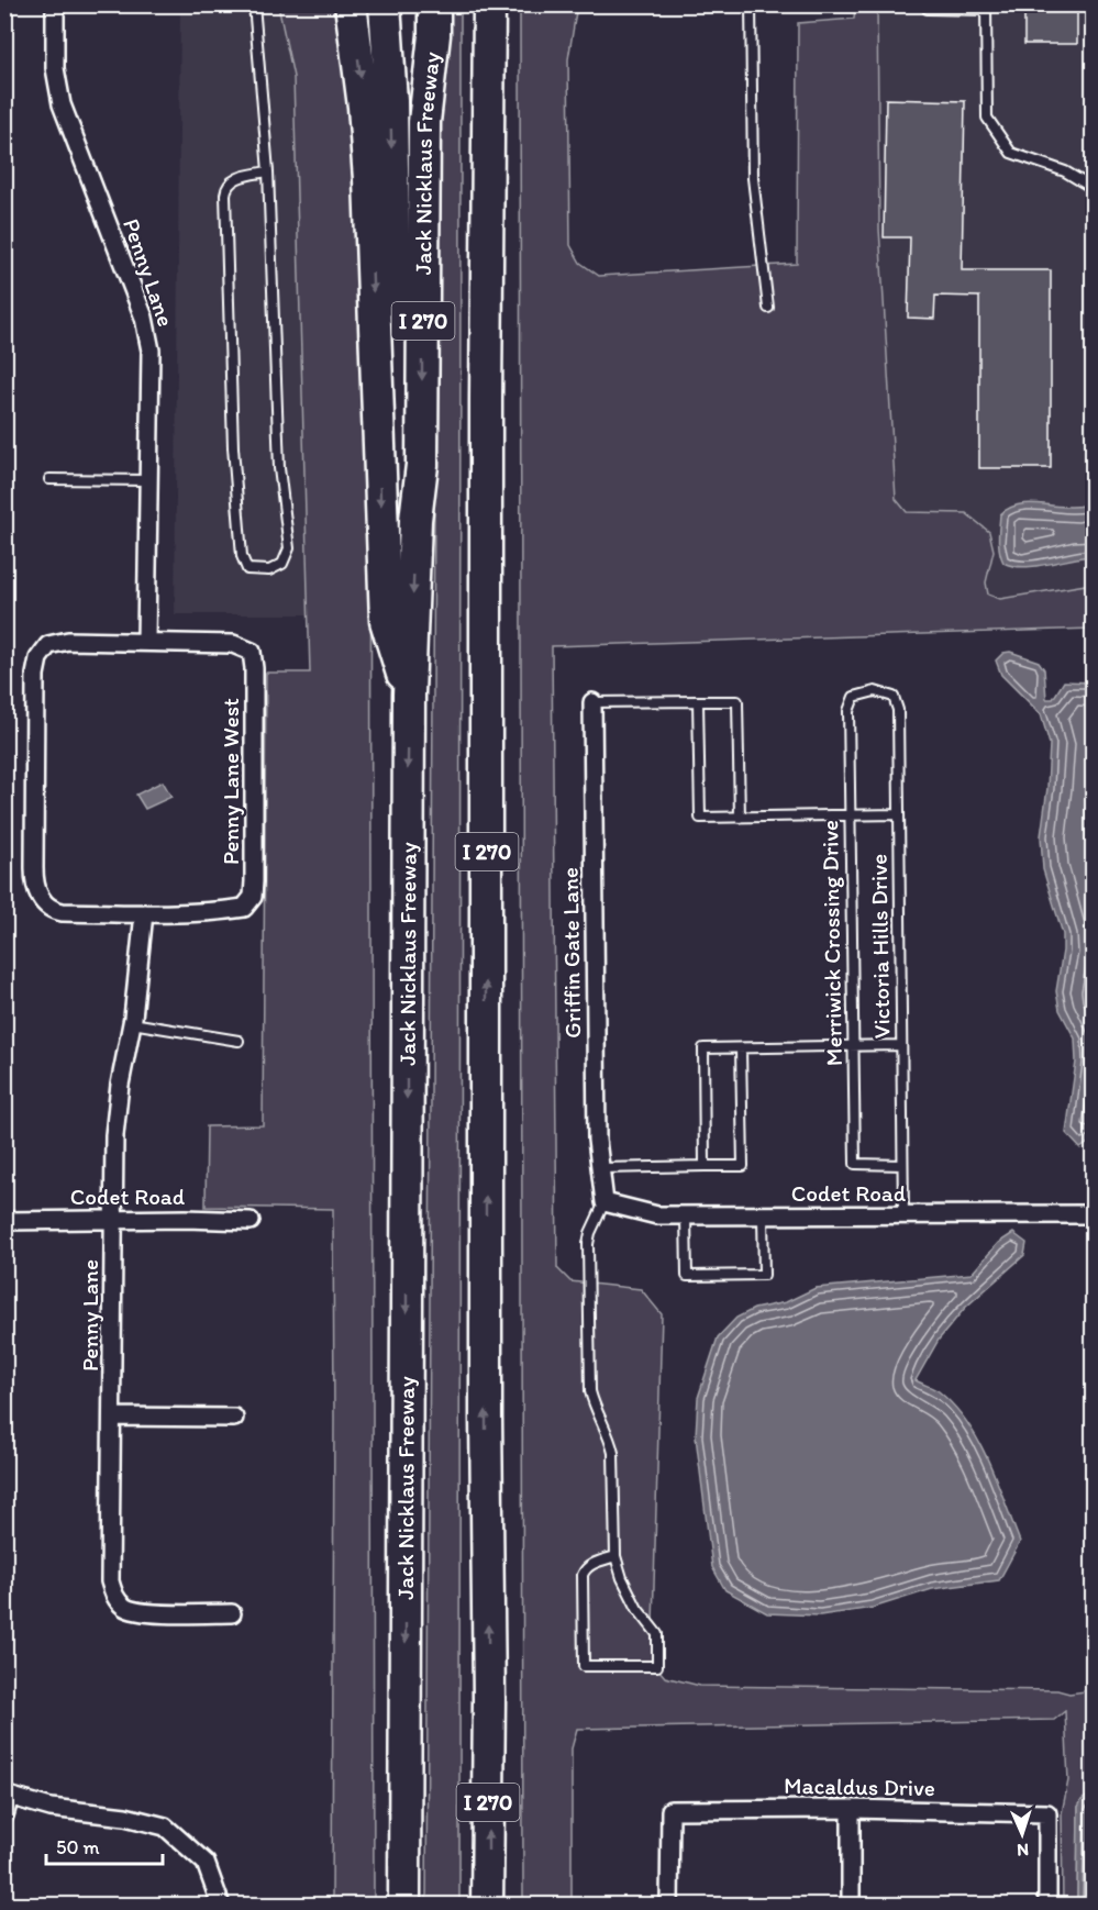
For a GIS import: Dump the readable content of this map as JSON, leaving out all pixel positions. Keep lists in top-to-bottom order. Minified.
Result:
{"streets":{"highway":["Jack Nicklaus Freeway","I 270"],"street":["Penny Lane","Penny Lane West","Griffin Gate Lane","Codet Road","Macaldus Drive"],"lane":["Merriwick Crossing Drive","Victoria Hills Drive"]},"crossings":[["Penny Lane","Penny Lane West"],["Penny Lane","Codet Road"],["Merriwick Crossing Drive","Victoria Hills Drive"],["Victoria Hills Drive","Codet Road"],["Griffin Gate Lane","Codet Road"]],"scale_bar":"50 m","north":"bottom"}
